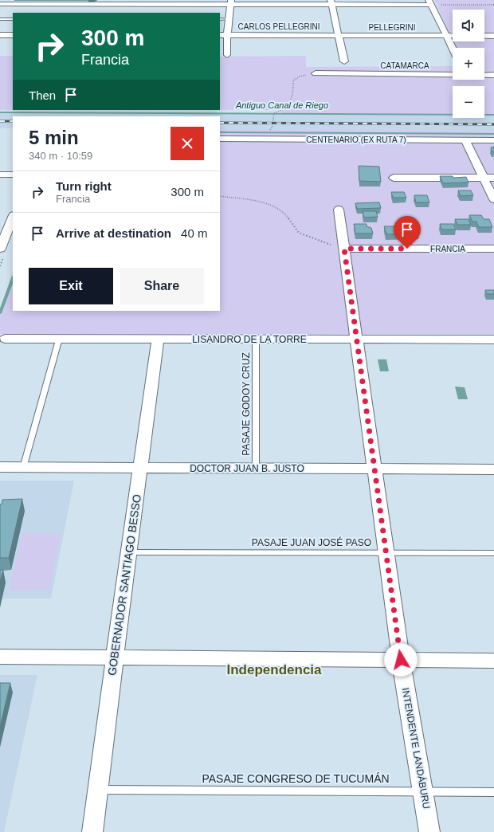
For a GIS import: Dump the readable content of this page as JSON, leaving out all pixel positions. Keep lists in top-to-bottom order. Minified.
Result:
{"streets":{"street":["CARLOS PELLEGRINI","PELLEGRINI","CATAMARCA","CENTENARIO (EX RUTA 7)","FRANCIA","LISANDRO DE LA TORRE","DOCTOR JUAN B. JUSTO","GOBERNADOR SANTIAGO BESSO","INTENDENTE LANDÁBURU"],"lane":["PASAJE GODOY CRUZ","PASAJE JUAN JOSÉ PASO","PASAJE CONGRESO DE TUCUMÁN"]},"crossings":[["CARLOS PELLEGRINI","PELLEGRINI"],["FRANCIA","INTENDENTE LANDÁBURU"],["LISANDRO DE LA TORRE","PASAJE GODOY CRUZ"],["LISANDRO DE LA TORRE","GOBERNADOR SANTIAGO BESSO"],["LISANDRO DE LA TORRE","INTENDENTE LANDÁBURU"],["PASAJE GODOY CRUZ","DOCTOR JUAN B. JUSTO"],["DOCTOR JUAN B. JUSTO","GOBERNADOR SANTIAGO BESSO"],["DOCTOR JUAN B. JUSTO","INTENDENTE LANDÁBURU"],["PASAJE JUAN JOSÉ PASO","GOBERNADOR SANTIAGO BESSO"],["PASAJE JUAN JOSÉ PASO","INTENDENTE LANDÁBURU"],["GOBERNADOR SANTIAGO BESSO","PASAJE CONGRESO DE TUCUMÁN"],["INTENDENTE LANDÁBURU","PASAJE CONGRESO DE TUCUMÁN"]],"districts":["Independencia"],"water":["Antiguo Canal de Riego"],"page":{"map_buttons":["+","−"],"turn":["300 m","Francia"],"then":"Then","heading":["5 min","340 m · 10:59"],"list":[{"name":"Turn right","note":"Francia","value":"300 m"},{"name":"Arrive at destination","value":"40 m"}],"buttons":["Exit","Share"]}}
